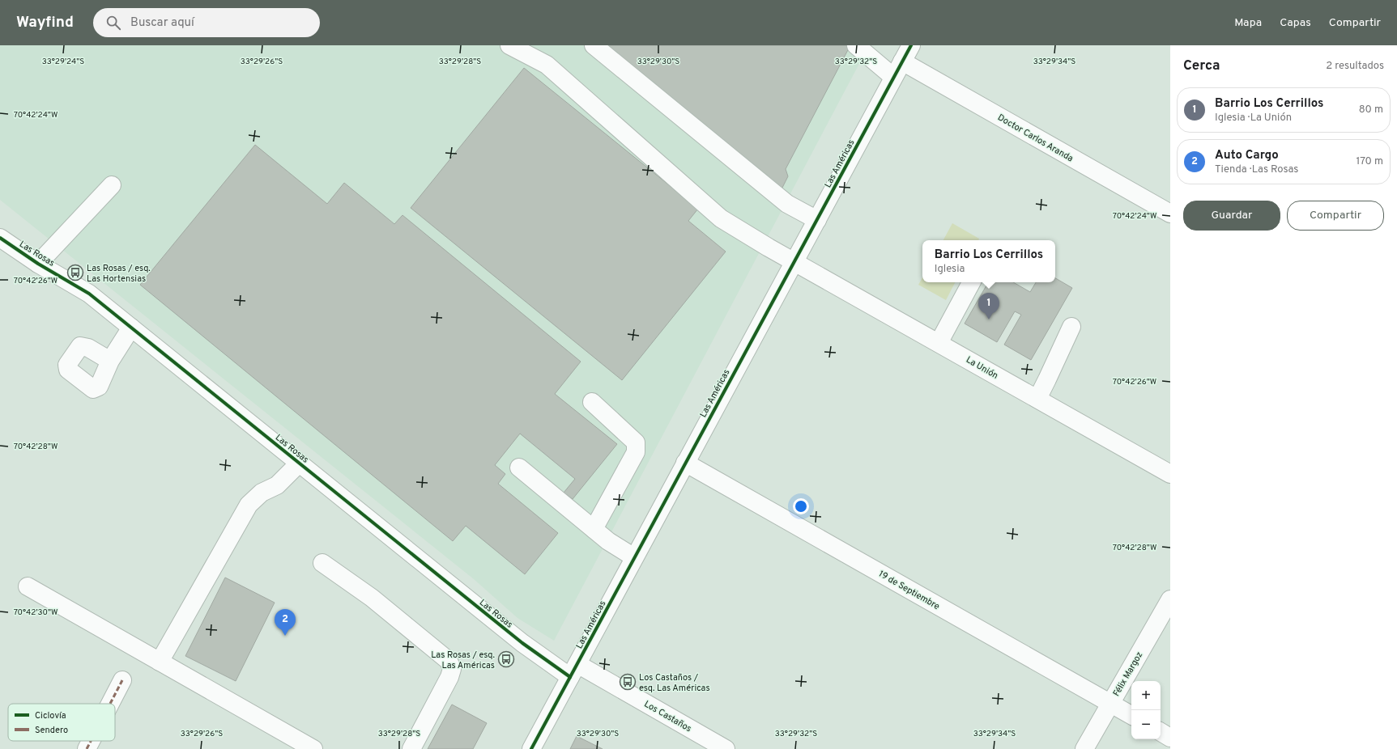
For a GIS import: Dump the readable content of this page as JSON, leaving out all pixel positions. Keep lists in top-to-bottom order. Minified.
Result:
{"streets":{"street":["Doctor Carlos Aranda","Las Américas","Las Rosas","La Unión","19 de Septiembre","Félix Margoz","Los Castaños"]},"crossings":[["Doctor Carlos Aranda","Las Américas"],["Las Américas","Las Rosas"],["Las Américas","La Unión"],["Las Américas","19 de Septiembre"],["Las Américas","Los Castaños"],["Las Rosas","Los Castaños"],["19 de Septiembre","Félix Margoz"]],"places":{"bus stop":["Las Rosas / esq. Las Hortensias","Las Rosas / esq. Las Américas","Los Castaños / esq. Las Américas"]},"legend":["Ciclovía","Sendero"],"page":{"header":"Wayfind","search":"Buscar aquí","nav":["Mapa","Capas","Compartir"],"heading":["Cerca","2 resultados"],"list":[{"mark":"1","name":"Barrio Los Cerrillos","note":"Iglesia · La Unión","value":"80 m"},{"mark":"2","name":"Auto Cargo","note":"Tienda · Las Rosas","value":"170 m"}],"buttons":["Guardar","Compartir"],"popup":["Barrio Los Cerrillos","Iglesia"],"pins":["1","2"],"map_buttons":["+","−"]},"coordinates":["33°29'24\"S","33°29'26\"S","33°29'28\"S","33°29'30\"S","33°29'32\"S","33°29'34\"S","70°42'24\"W","70°42'26\"W","70°42'28\"W","70°42'30\"W"]}
